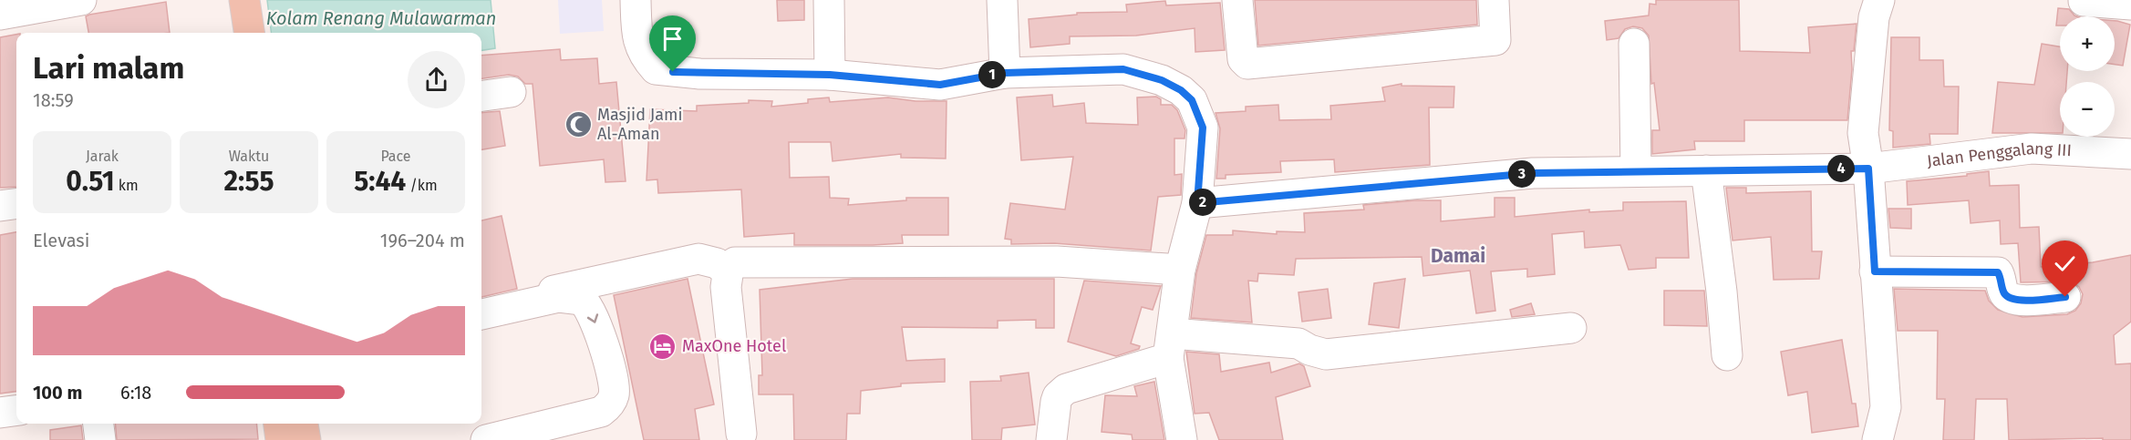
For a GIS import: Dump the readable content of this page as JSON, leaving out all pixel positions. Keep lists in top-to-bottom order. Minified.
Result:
{"streets":{"street":["Jalan Penggalang III"]},"districts":["Damai"],"water":["Kolam Renang Mulawarman"],"places":{"mosque":["Masjid Jami Al-Aman"],"hotel":["MaxOne Hotel"]},"page":{"map_buttons":["+","−"],"heading":["Lari malam","18:59"],"pins":["1","4","3","2"],"stats":[["Jarak","0.51 km"],["Waktu","2:55"],["Pace","5:44 /km"]],"chart":["Elevasi","196–204 m"],"list":[{"name":"100 m","note":"6:18"}]}}
